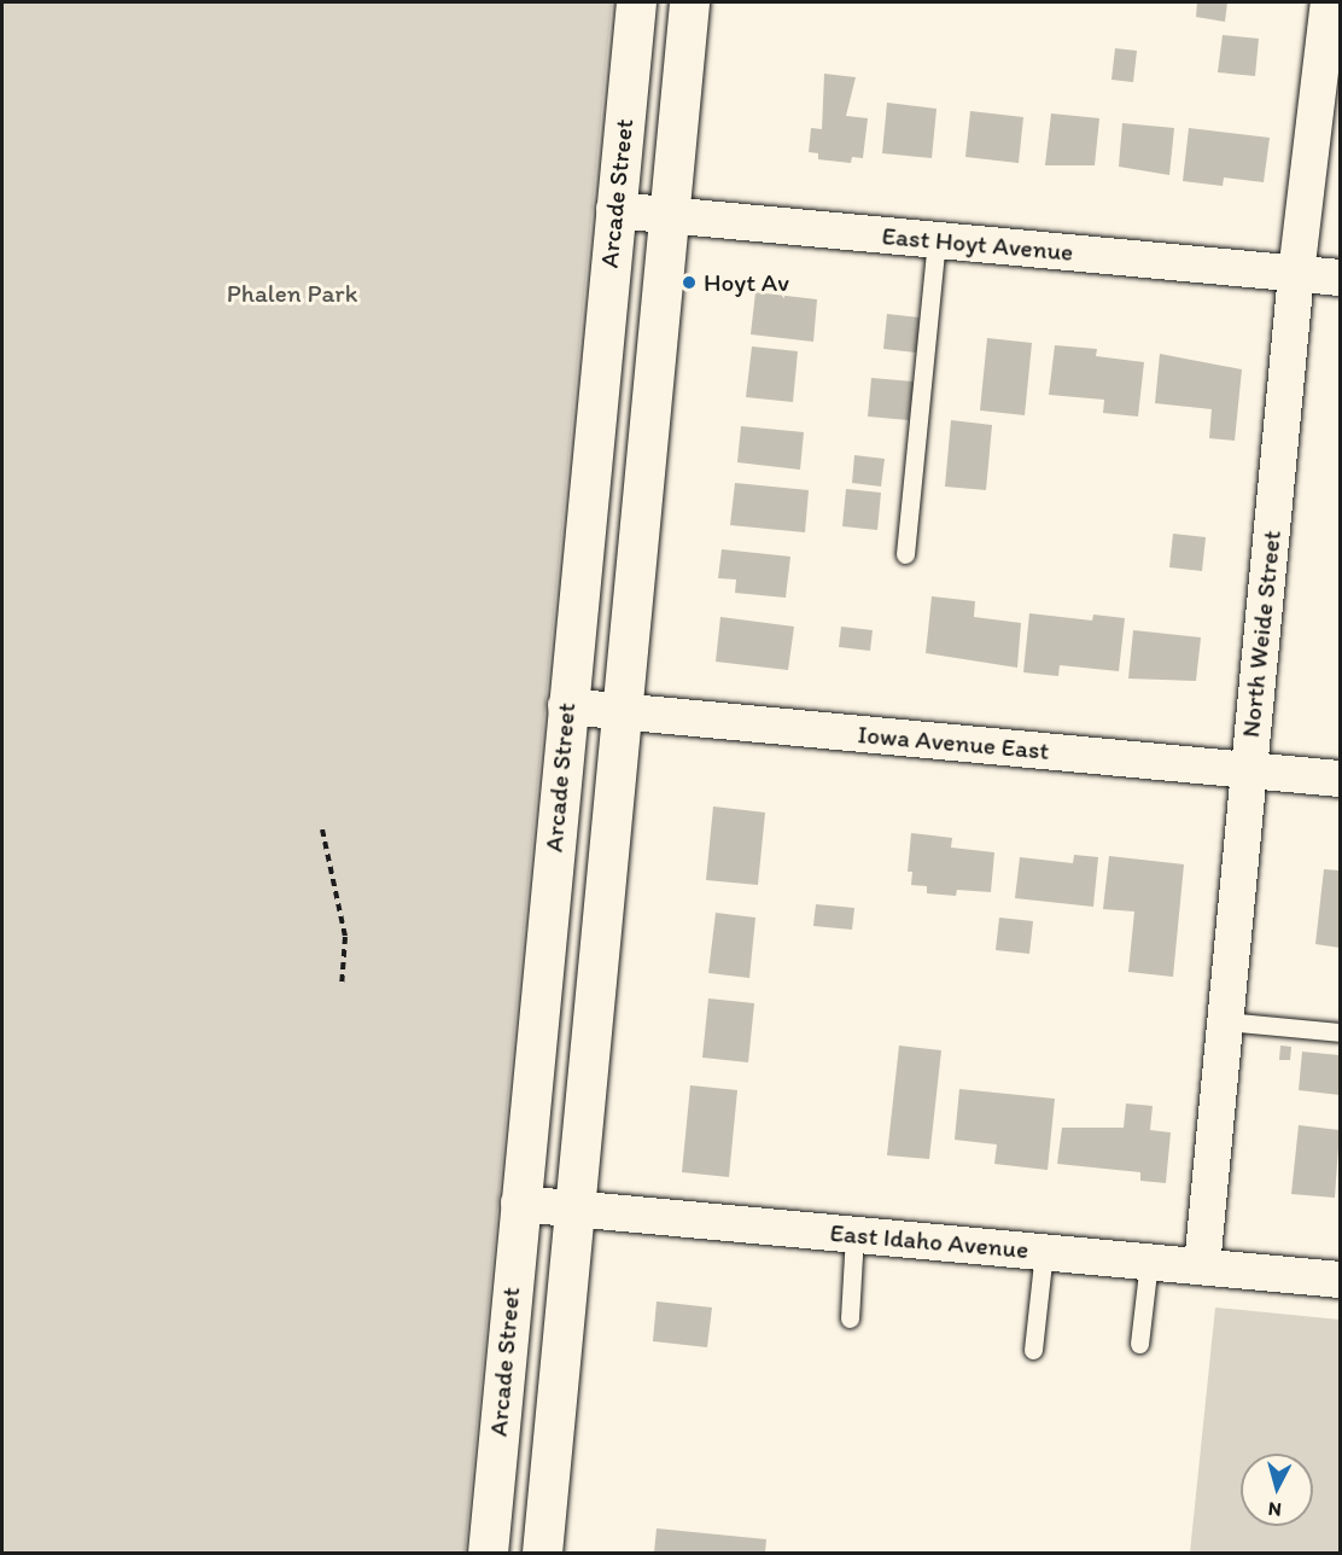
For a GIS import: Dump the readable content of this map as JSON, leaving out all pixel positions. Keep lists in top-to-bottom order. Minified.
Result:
{"streets":{"main road":["Arcade Street"],"street":["East Hoyt Avenue","North Weide Street","Iowa Avenue East","East Idaho Avenue"]},"crossings":[["Arcade Street","East Hoyt Avenue"],["Arcade Street","Iowa Avenue East"],["Arcade Street","East Idaho Avenue"],["East Hoyt Avenue","North Weide Street"],["North Weide Street","Iowa Avenue East"],["North Weide Street","East Idaho Avenue"]],"parks":["Phalen Park"],"places":["Hoyt Av"],"north":"bottom"}
